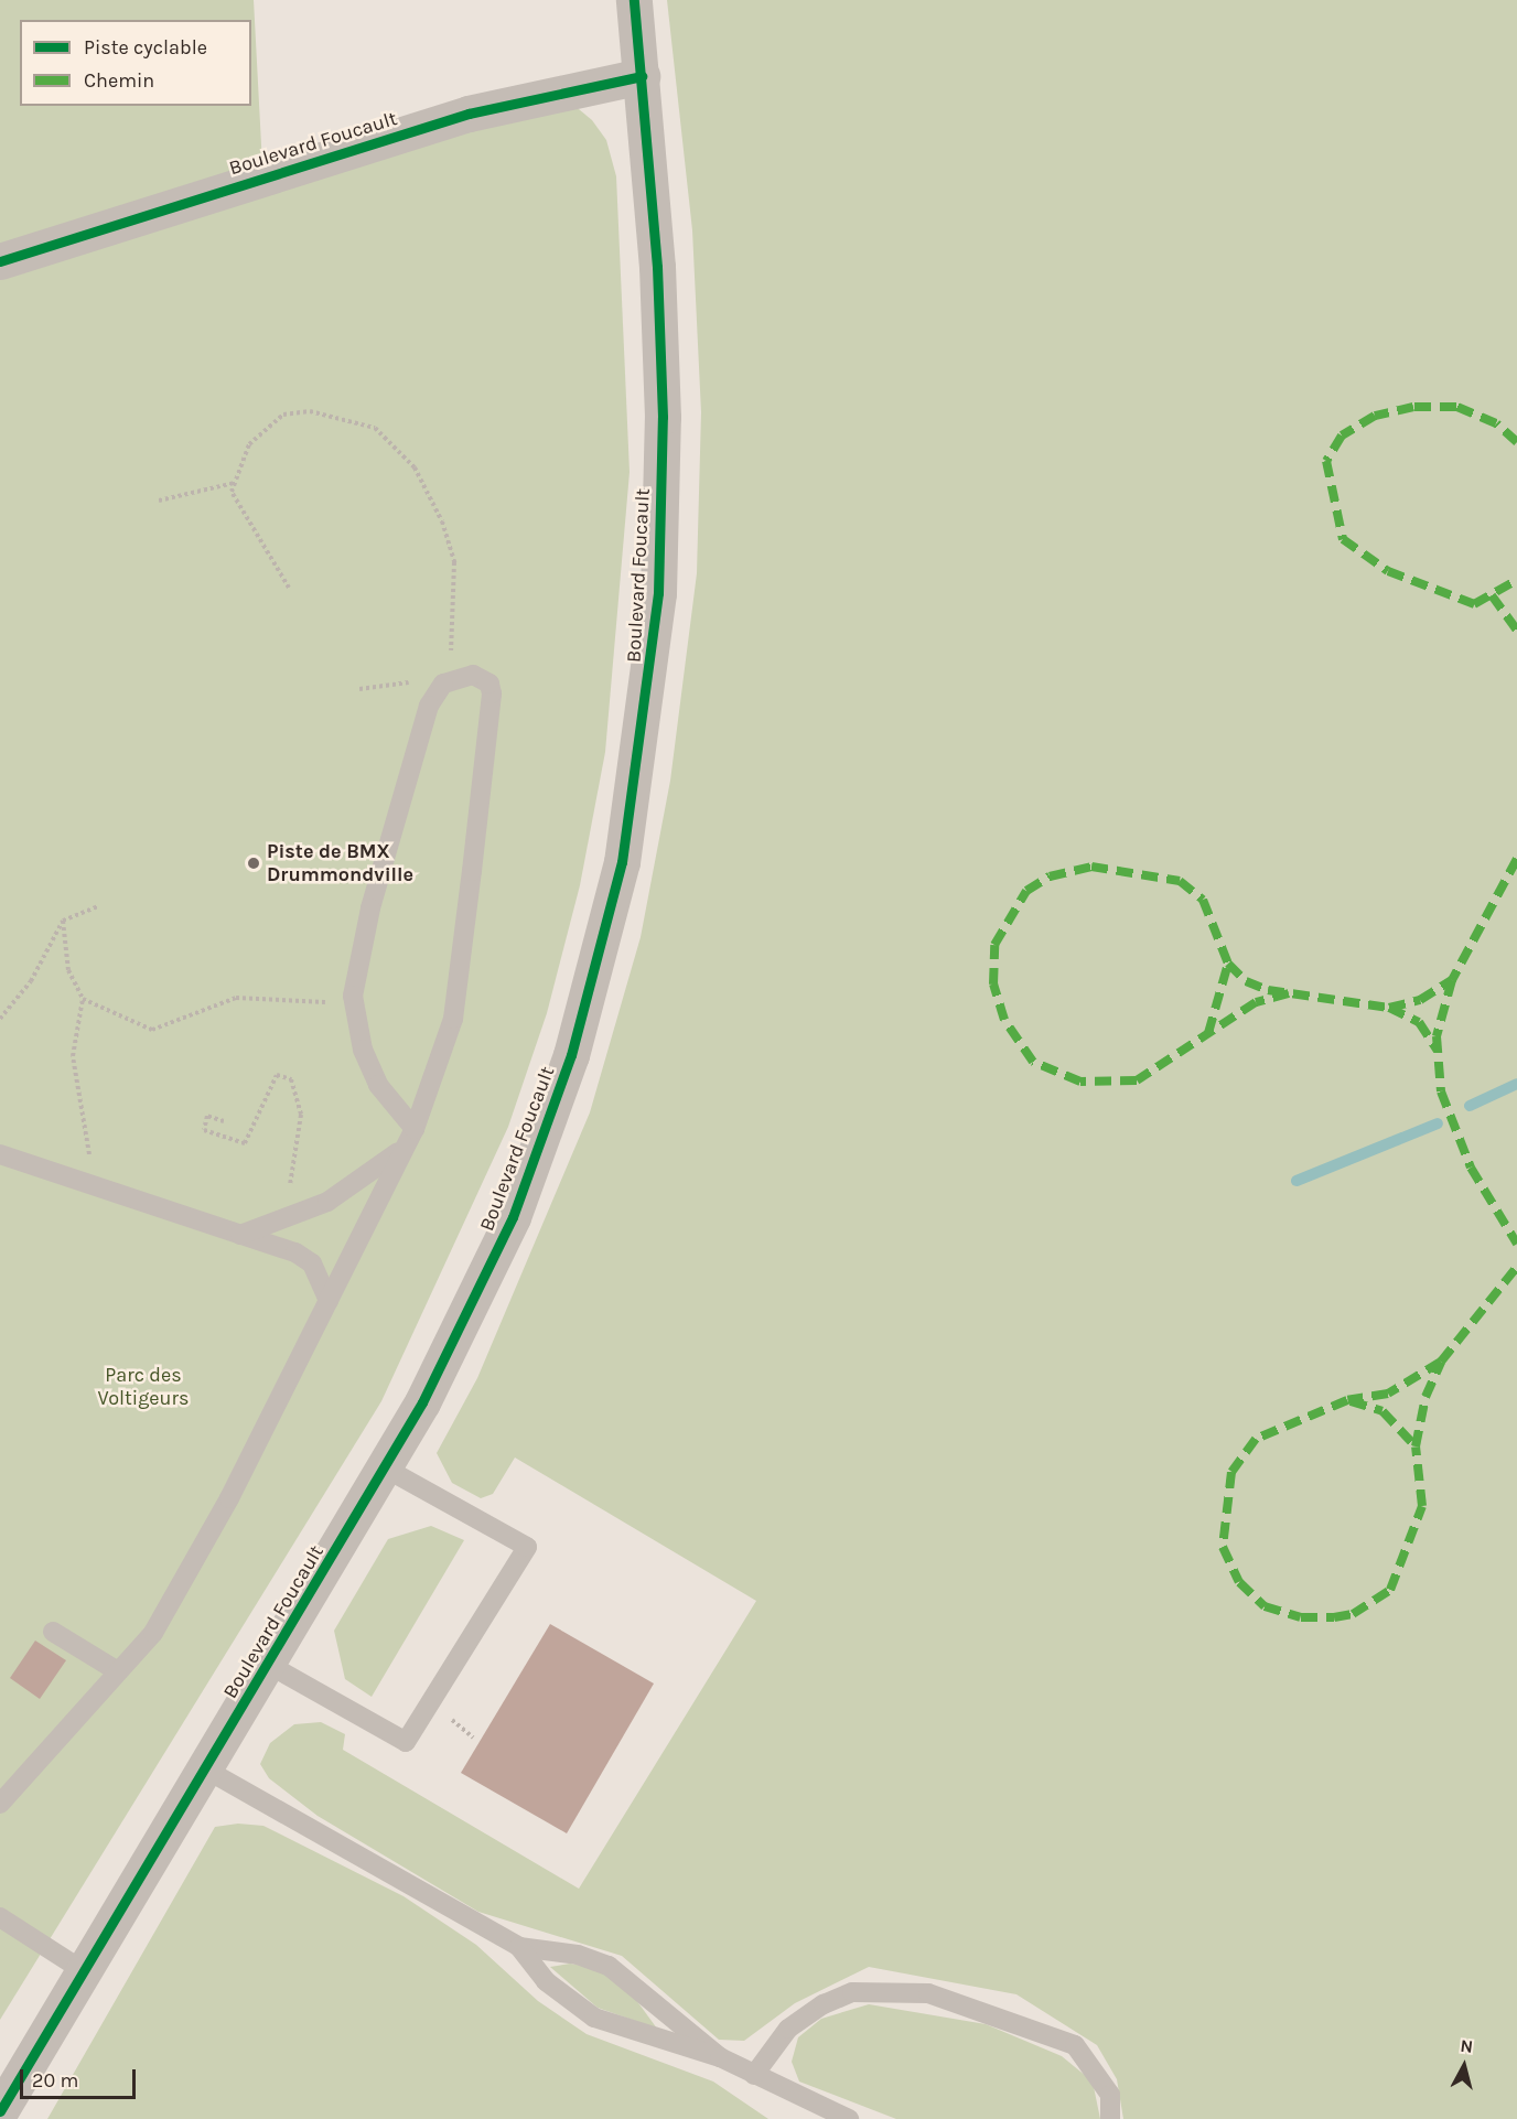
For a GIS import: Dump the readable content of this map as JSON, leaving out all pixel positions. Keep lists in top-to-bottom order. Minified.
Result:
{"streets":{"street":["Boulevard Foucault"]},"parks":["Parc des Voltigeurs"],"places":["Piste de BMX Drummondville"],"legend":["Piste cyclable","Chemin"],"scale_bar":"20 m","north":"top"}
